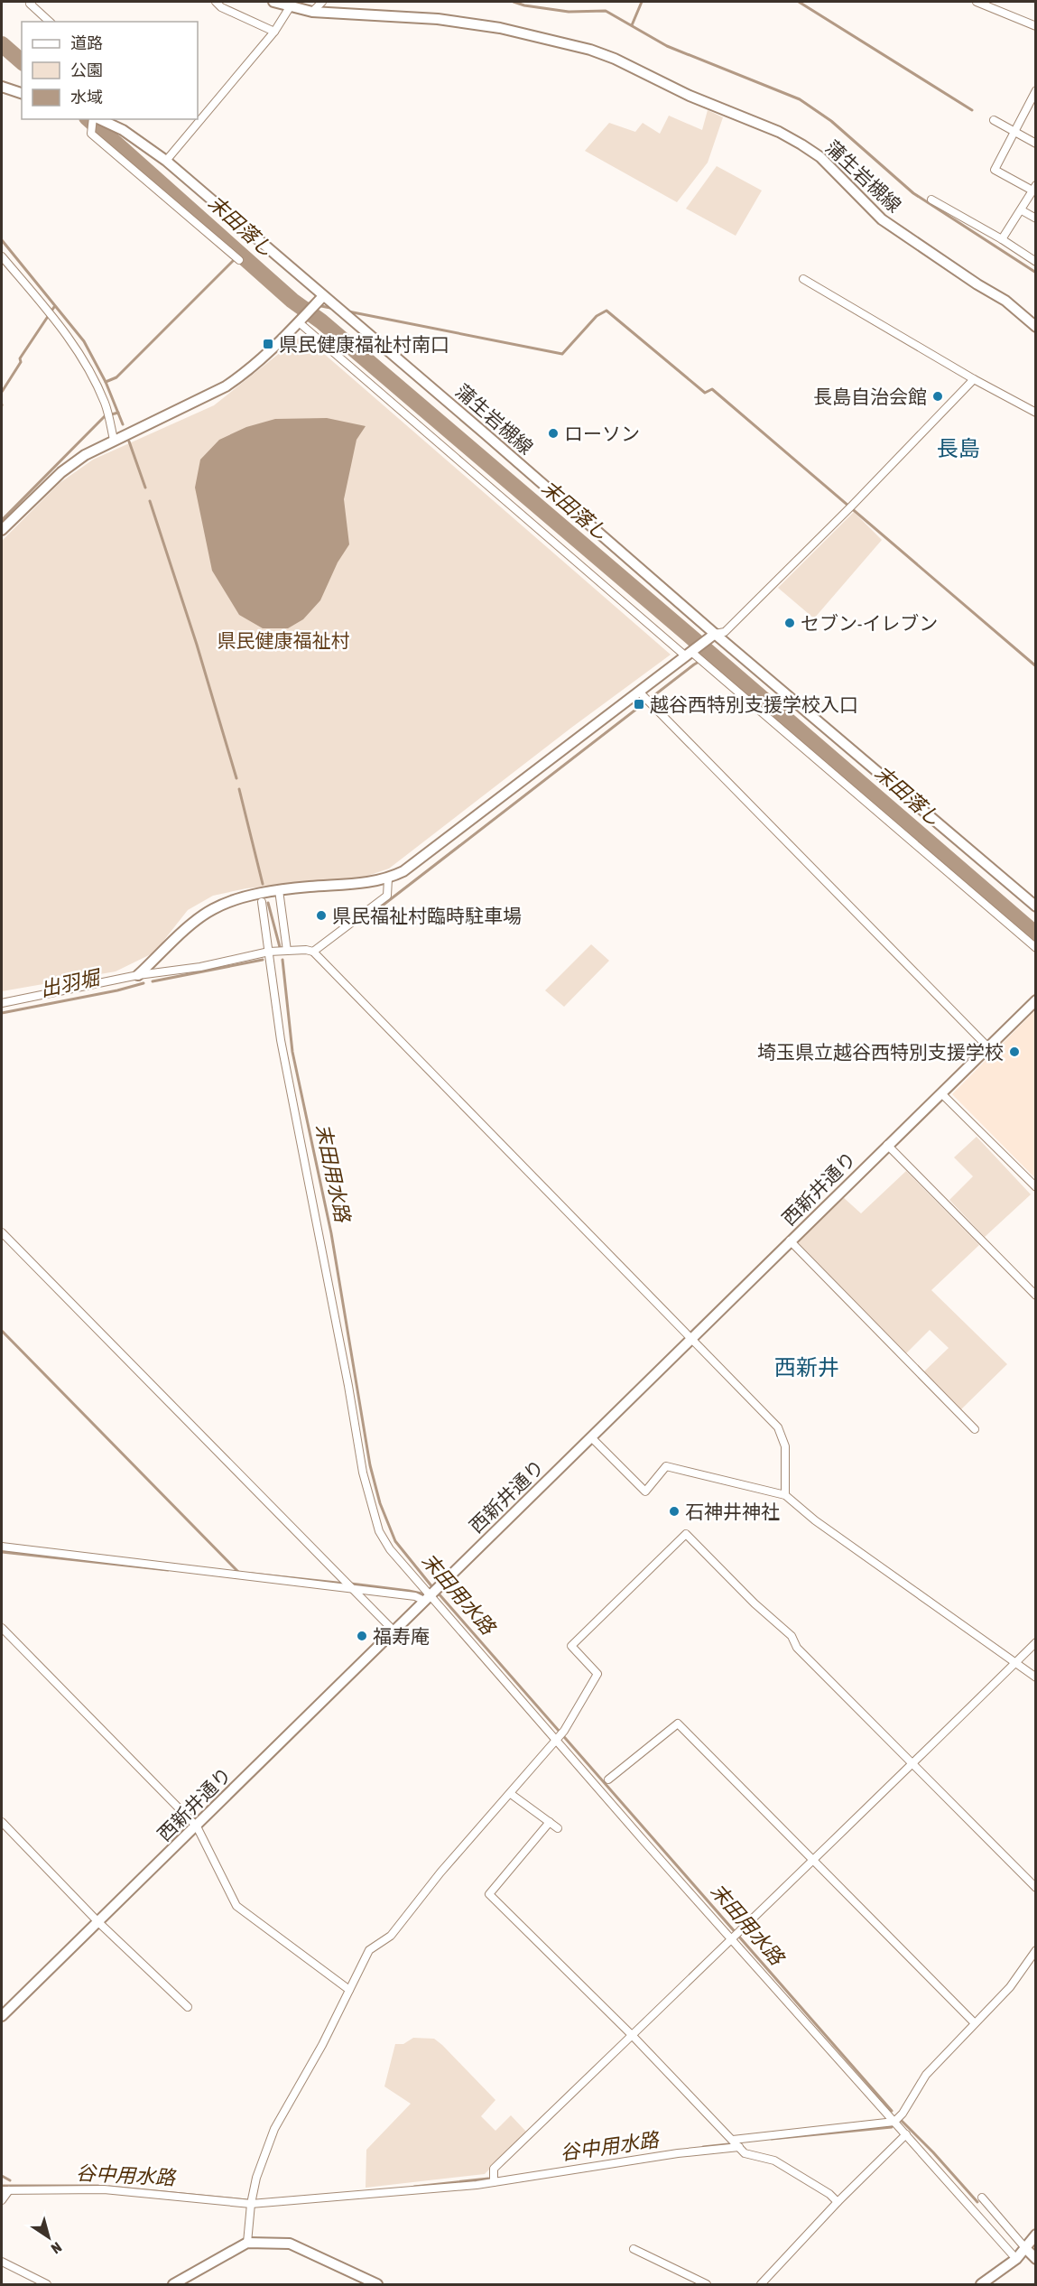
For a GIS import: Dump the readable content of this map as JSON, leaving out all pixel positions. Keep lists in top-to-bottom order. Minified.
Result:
{"streets":{"street":["蒲生岩槻線","西新井通り"]},"districts":["長島","西新井"],"water":["末田落し","出羽堀","末田用水路","谷中用水路"],"parks":["県民健康福祉村"],"places":{"transit":["県民健康福祉村南口","越谷西特別支援学校入口"],"other":["長島自治会館","ローソン","セブン-イレブン","県民福祉村臨時駐車場","埼玉県立越谷西特別支援学校","石神井神社","福寿庵"]},"legend":["道路","公園","水域"],"north":"bottom right"}
